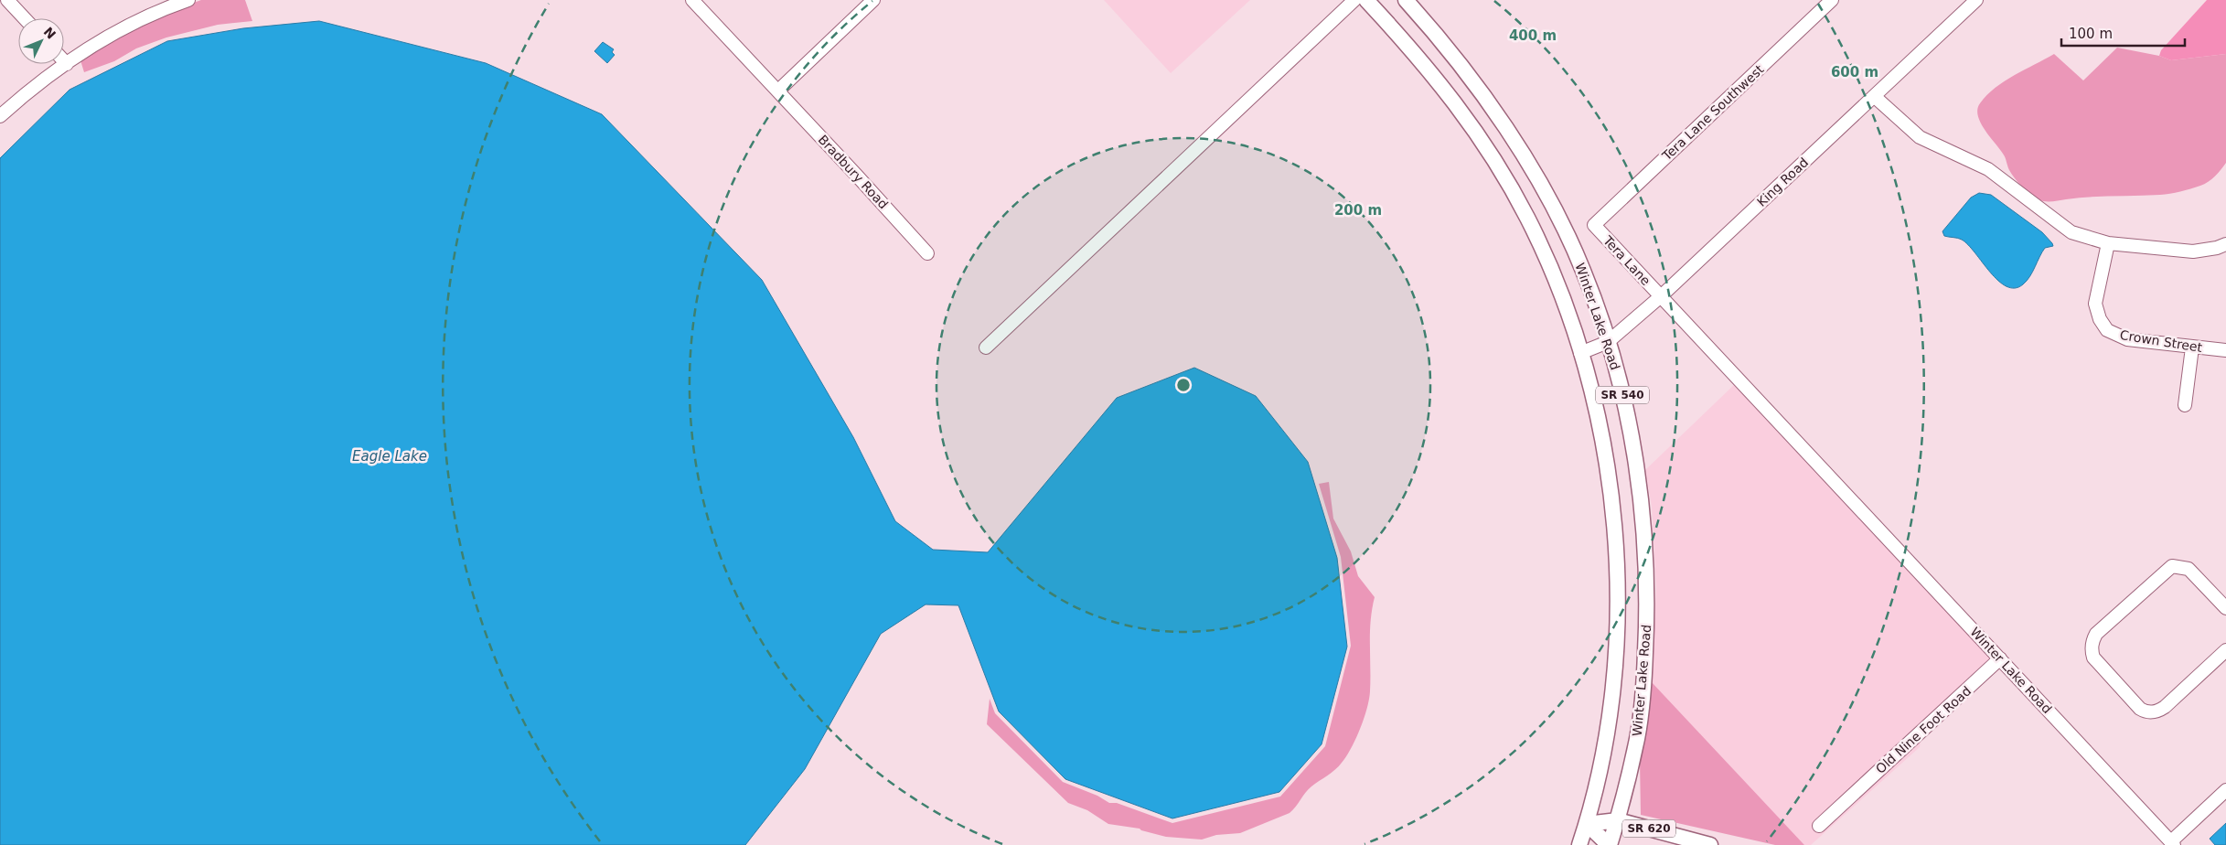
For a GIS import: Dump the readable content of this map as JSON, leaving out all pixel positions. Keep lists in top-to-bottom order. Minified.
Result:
{"streets":{"main road":["Winter Lake Road","SR 540","SR 620"],"street":["Tera Lane Southwest","Bradbury Road","King Road","Tera Lane","Crown Street","Old Nine Foot Road"]},"crossings":[["Tera Lane Southwest","Tera Lane"],["King Road","Tera Lane"],["King Road","Winter Lake Road"],["King Road","SR 540"],["Tera Lane","Winter Lake Road"],["Winter Lake Road","Old Nine Foot Road"],["Winter Lake Road","SR 620"],["SR 540","SR 620"]],"water":["Eagle Lake"],"scale_bar":"100 m","north":"top right","rings":["400 m","600 m","200 m"]}
